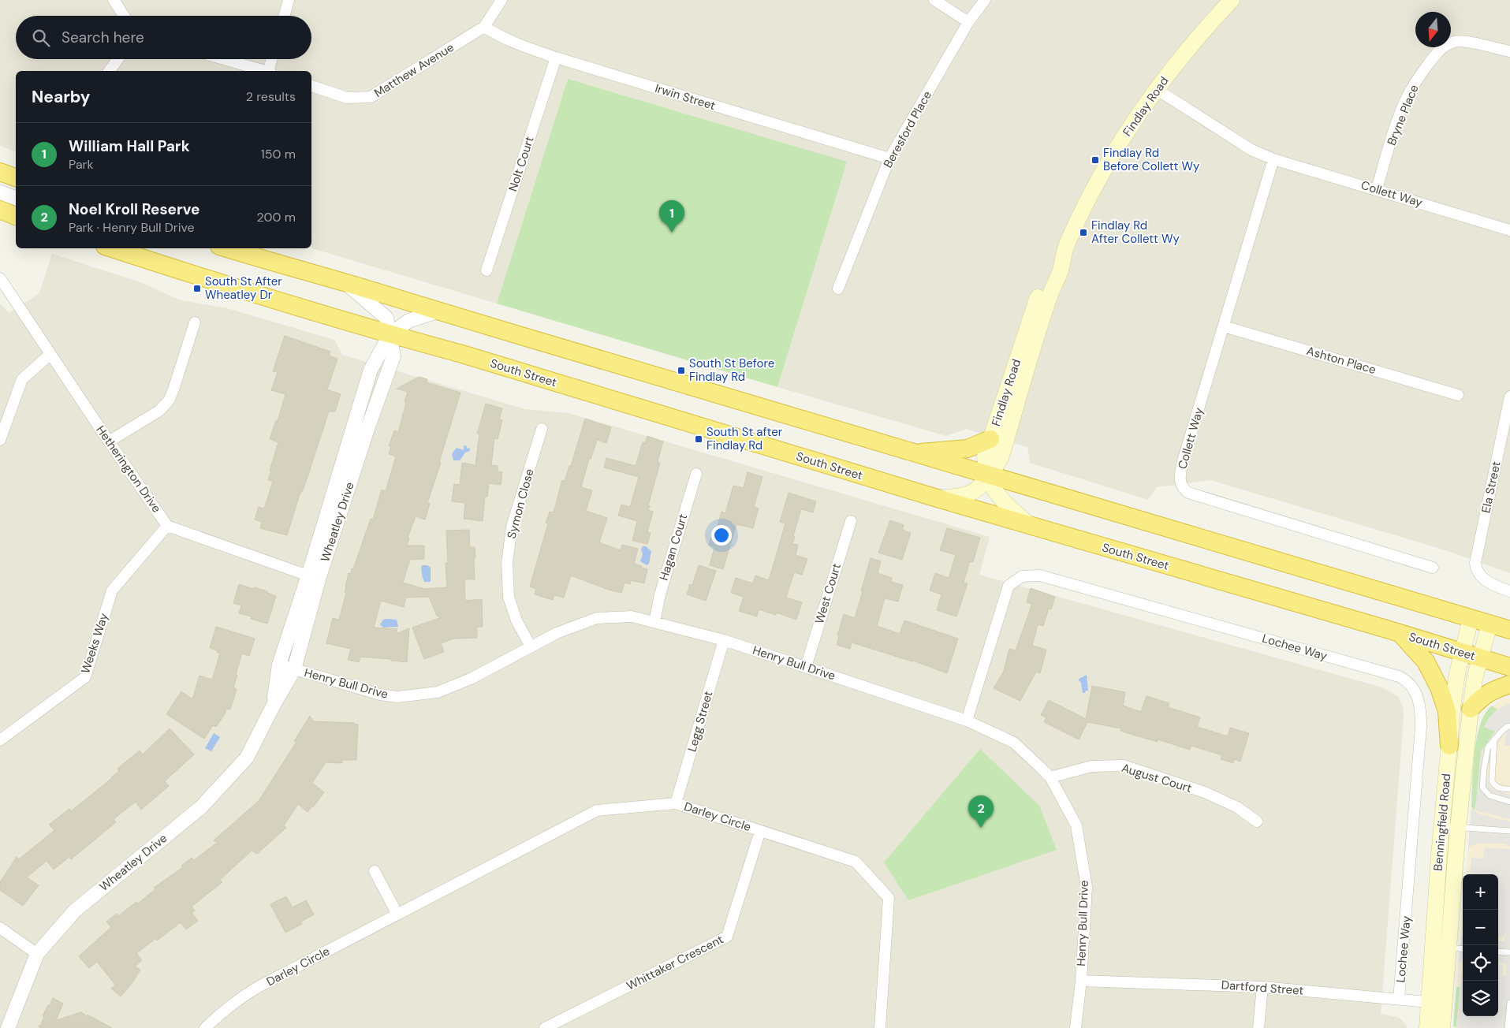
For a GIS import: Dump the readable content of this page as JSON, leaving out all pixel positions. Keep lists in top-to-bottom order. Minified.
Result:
{"streets":{"highway":["South Street"],"main road":["Findlay Road","Benningfield Road"],"street":["Matthew Avenue","Irwin Street","Bryne Place","Beresford Place","Nolt Court","Collett Way","Ashton Place","Hetherington Drive","Ela Street","Symon Close","Wheatley Drive","Hagan Court","West Court","Weeks Way","Lochee Way","Henry Bull Drive","Legg Street","August Court","Darley Circle","Whittaker Crescent","Dartford Street"]},"crossings":[["Matthew Avenue","Irwin Street"],["Irwin Street","Beresford Place"],["Irwin Street","Nolt Court"],["Findlay Road","Collett Way"],["Findlay Road","South Street"],["Bryne Place","Collett Way"],["Collett Way","Ashton Place"],["South Street","Wheatley Drive"],["South Street","Benningfield Road"],["Hetherington Drive","Wheatley Drive"],["Hetherington Drive","Weeks Way"],["Symon Close","Henry Bull Drive"],["Wheatley Drive","Henry Bull Drive"],["Hagan Court","Henry Bull Drive"],["West Court","Henry Bull Drive"],["Lochee Way","Henry Bull Drive"],["Lochee Way","Dartford Street"],["Henry Bull Drive","Legg Street"],["Henry Bull Drive","August Court"],["Henry Bull Drive","Dartford Street"],["Legg Street","Darley Circle"],["Darley Circle","Whittaker Crescent"],["Benningfield Road","Dartford Street"]],"places":{"transit":["Findlay Rd Before Collett Wy","Findlay Rd After Collett Wy","South St After Wheatley Dr","South St Before Findlay Rd","South St after Findlay Rd"]},"north":"bottom","page":{"search":"Search here","heading":["Nearby","2 results"],"list":[{"mark":"1","name":"William Hall Park","note":"Park","value":"150 m"},{"mark":"2","name":"Noel Kroll Reserve","note":"Park · Henry Bull Drive","value":"200 m"}],"pins":["1","2"],"map_buttons":["+","−"]}}
